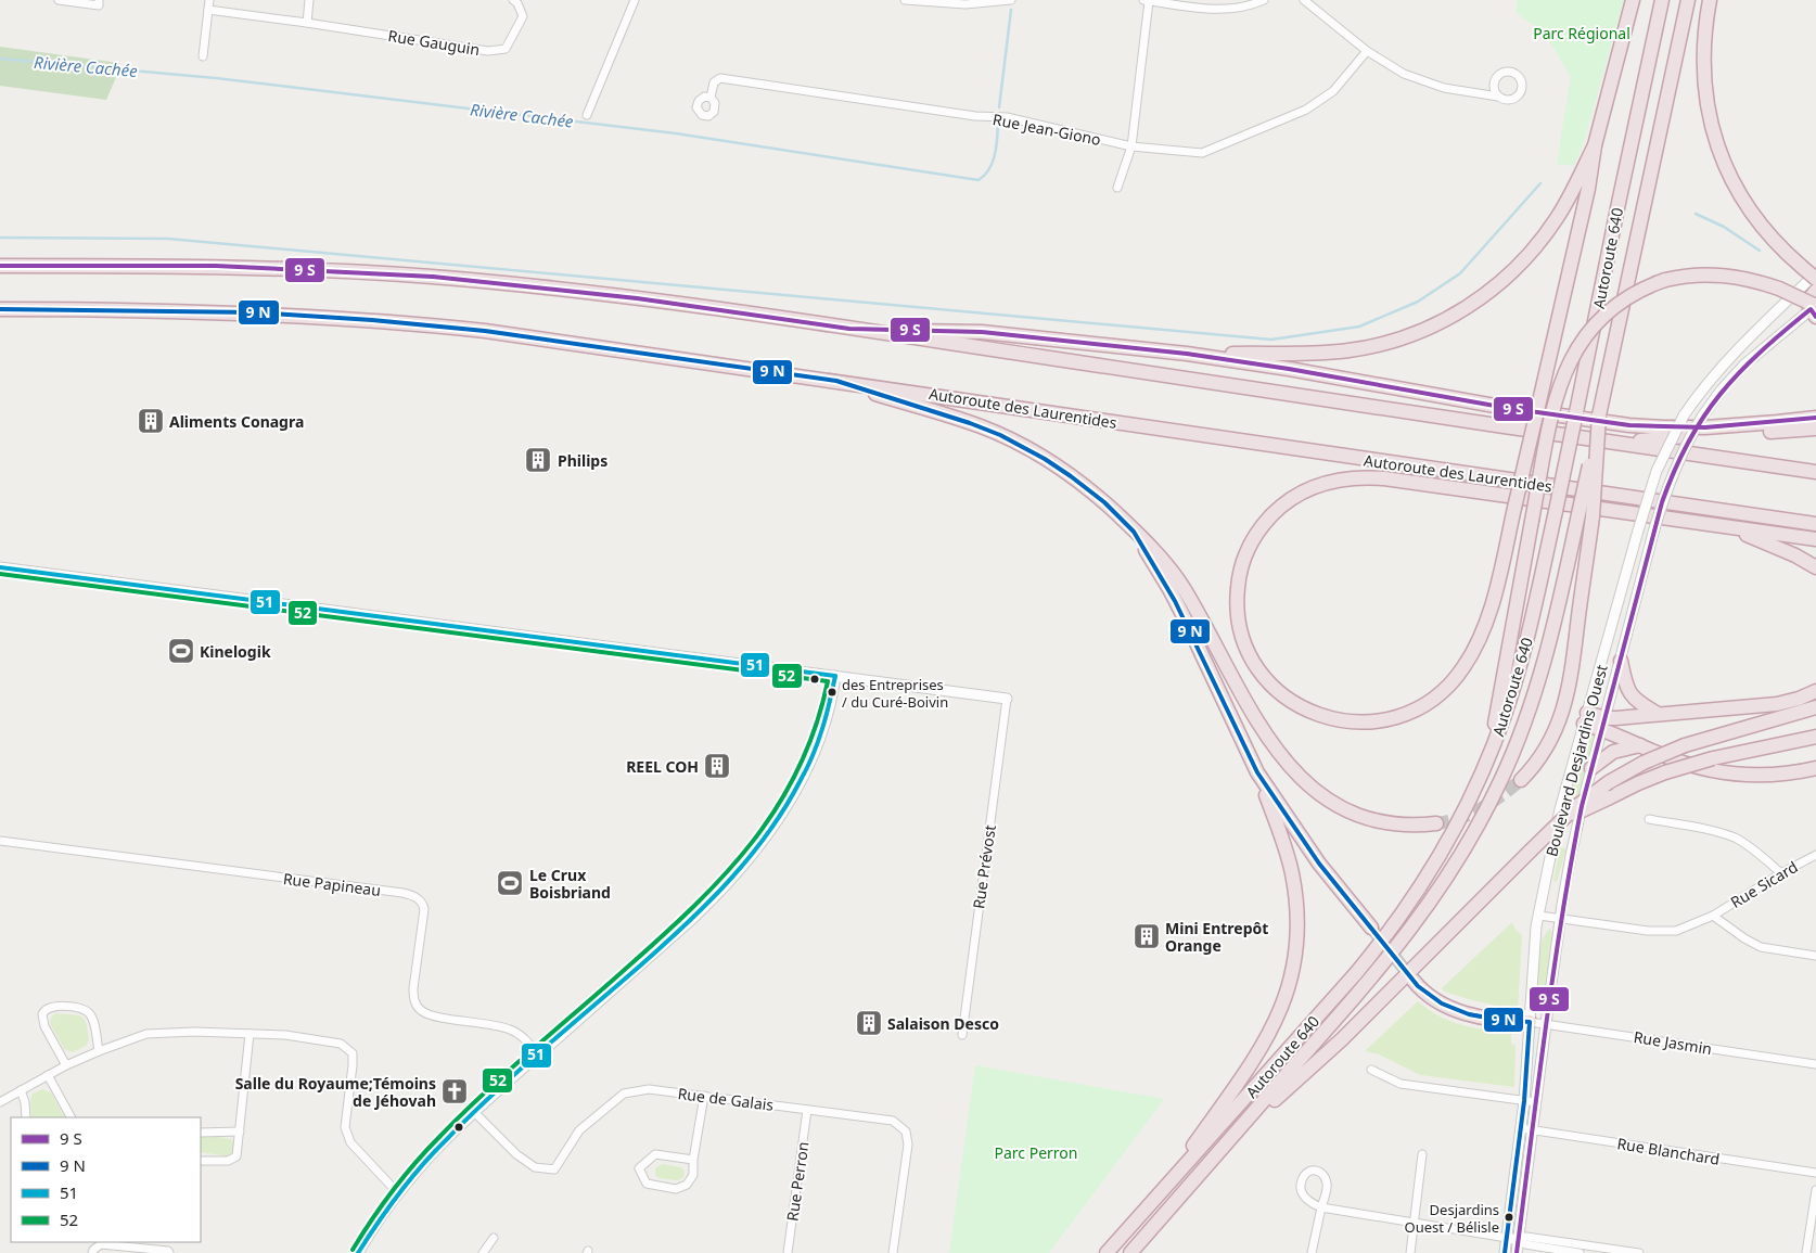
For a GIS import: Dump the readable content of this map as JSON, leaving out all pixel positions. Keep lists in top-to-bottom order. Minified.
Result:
{"streets":{"highway":["Autoroute 640","Autoroute des Laurentides"],"street":["Rue Gauguin","Rue Jean-Giono","Boulevard Desjardins Ouest","Rue Prévost","Rue Papineau","Rue Sicard","Rue Jasmin","Rue de Galais","Rue Blanchard","Rue Perron"]},"crossings":[["Boulevard Desjardins Ouest","Rue Sicard"],["Boulevard Desjardins Ouest","Rue Jasmin"],["Boulevard Desjardins Ouest","Rue Blanchard"],["Rue de Galais","Rue Perron"]],"water":["Rivière Cachée"],"parks":["Parc Régional","Parc Perron"],"places":{"building":["Aliments Conagra","Philips","REEL COH","Mini Entrepôt Orange","Salaison Desco"],"sports":["Kinelogik","Le Crux Boisbriand"],"other":["des Entreprises / du Curé-Boivin","Desjardins Ouest / Bélisle"],"church":["Salle du Royaume;Témoins de Jéhovah"]},"lines":["transit line 51","transit line 52"],"legend":["9 S","9 N","51","52"]}
